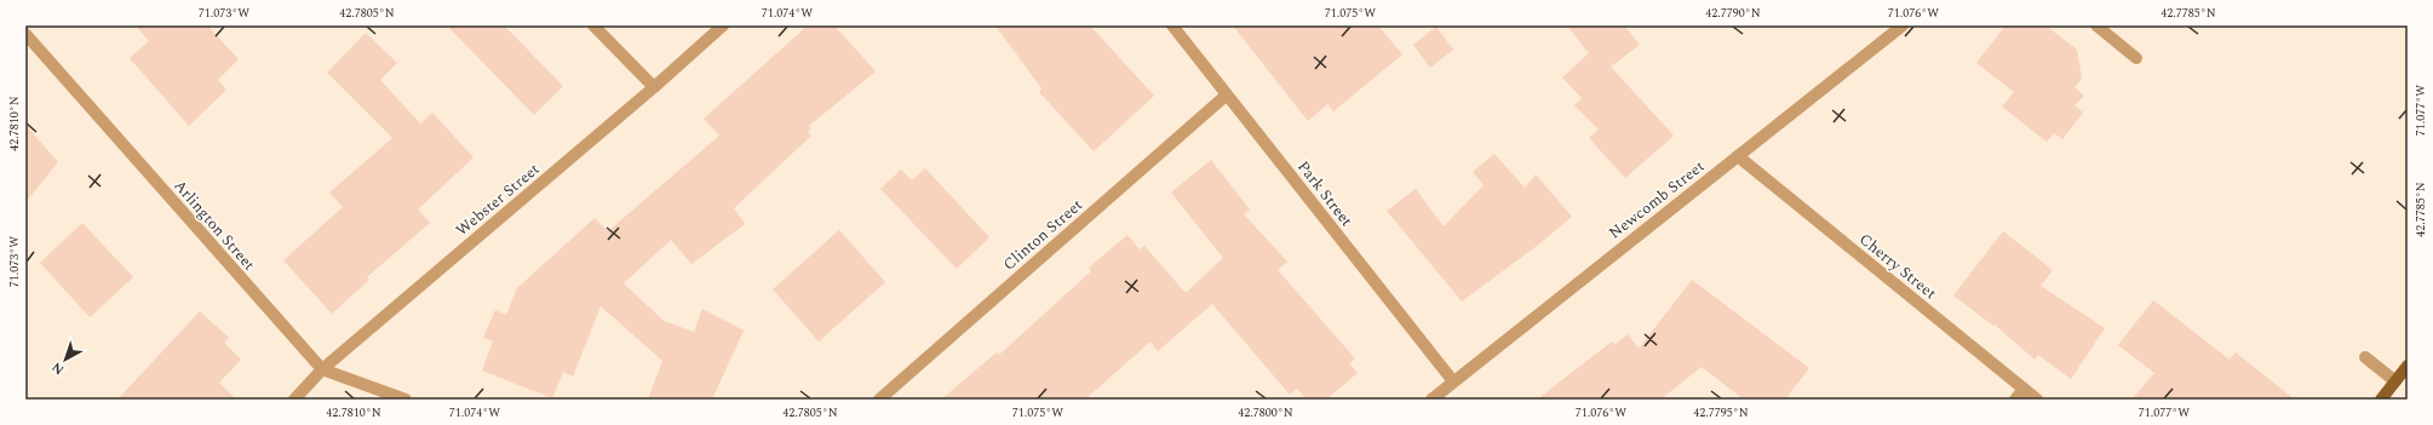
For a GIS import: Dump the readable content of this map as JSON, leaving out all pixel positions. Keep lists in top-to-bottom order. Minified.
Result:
{"streets":{"street":["Park Street","Webster Street","Newcomb Street","Arlington Street","Clinton Street","Cherry Street"]},"crossings":[["Park Street","Newcomb Street"],["Park Street","Clinton Street"],["Webster Street","Arlington Street"],["Newcomb Street","Cherry Street"]],"north":"bottom left","coordinates":["71.073°W","42.7805°N","71.074°W","71.075°W","42.7790°N","71.076°W","42.7785°N","71.077°W","42.7810°N","42.7800°N","42.7795°N"]}
